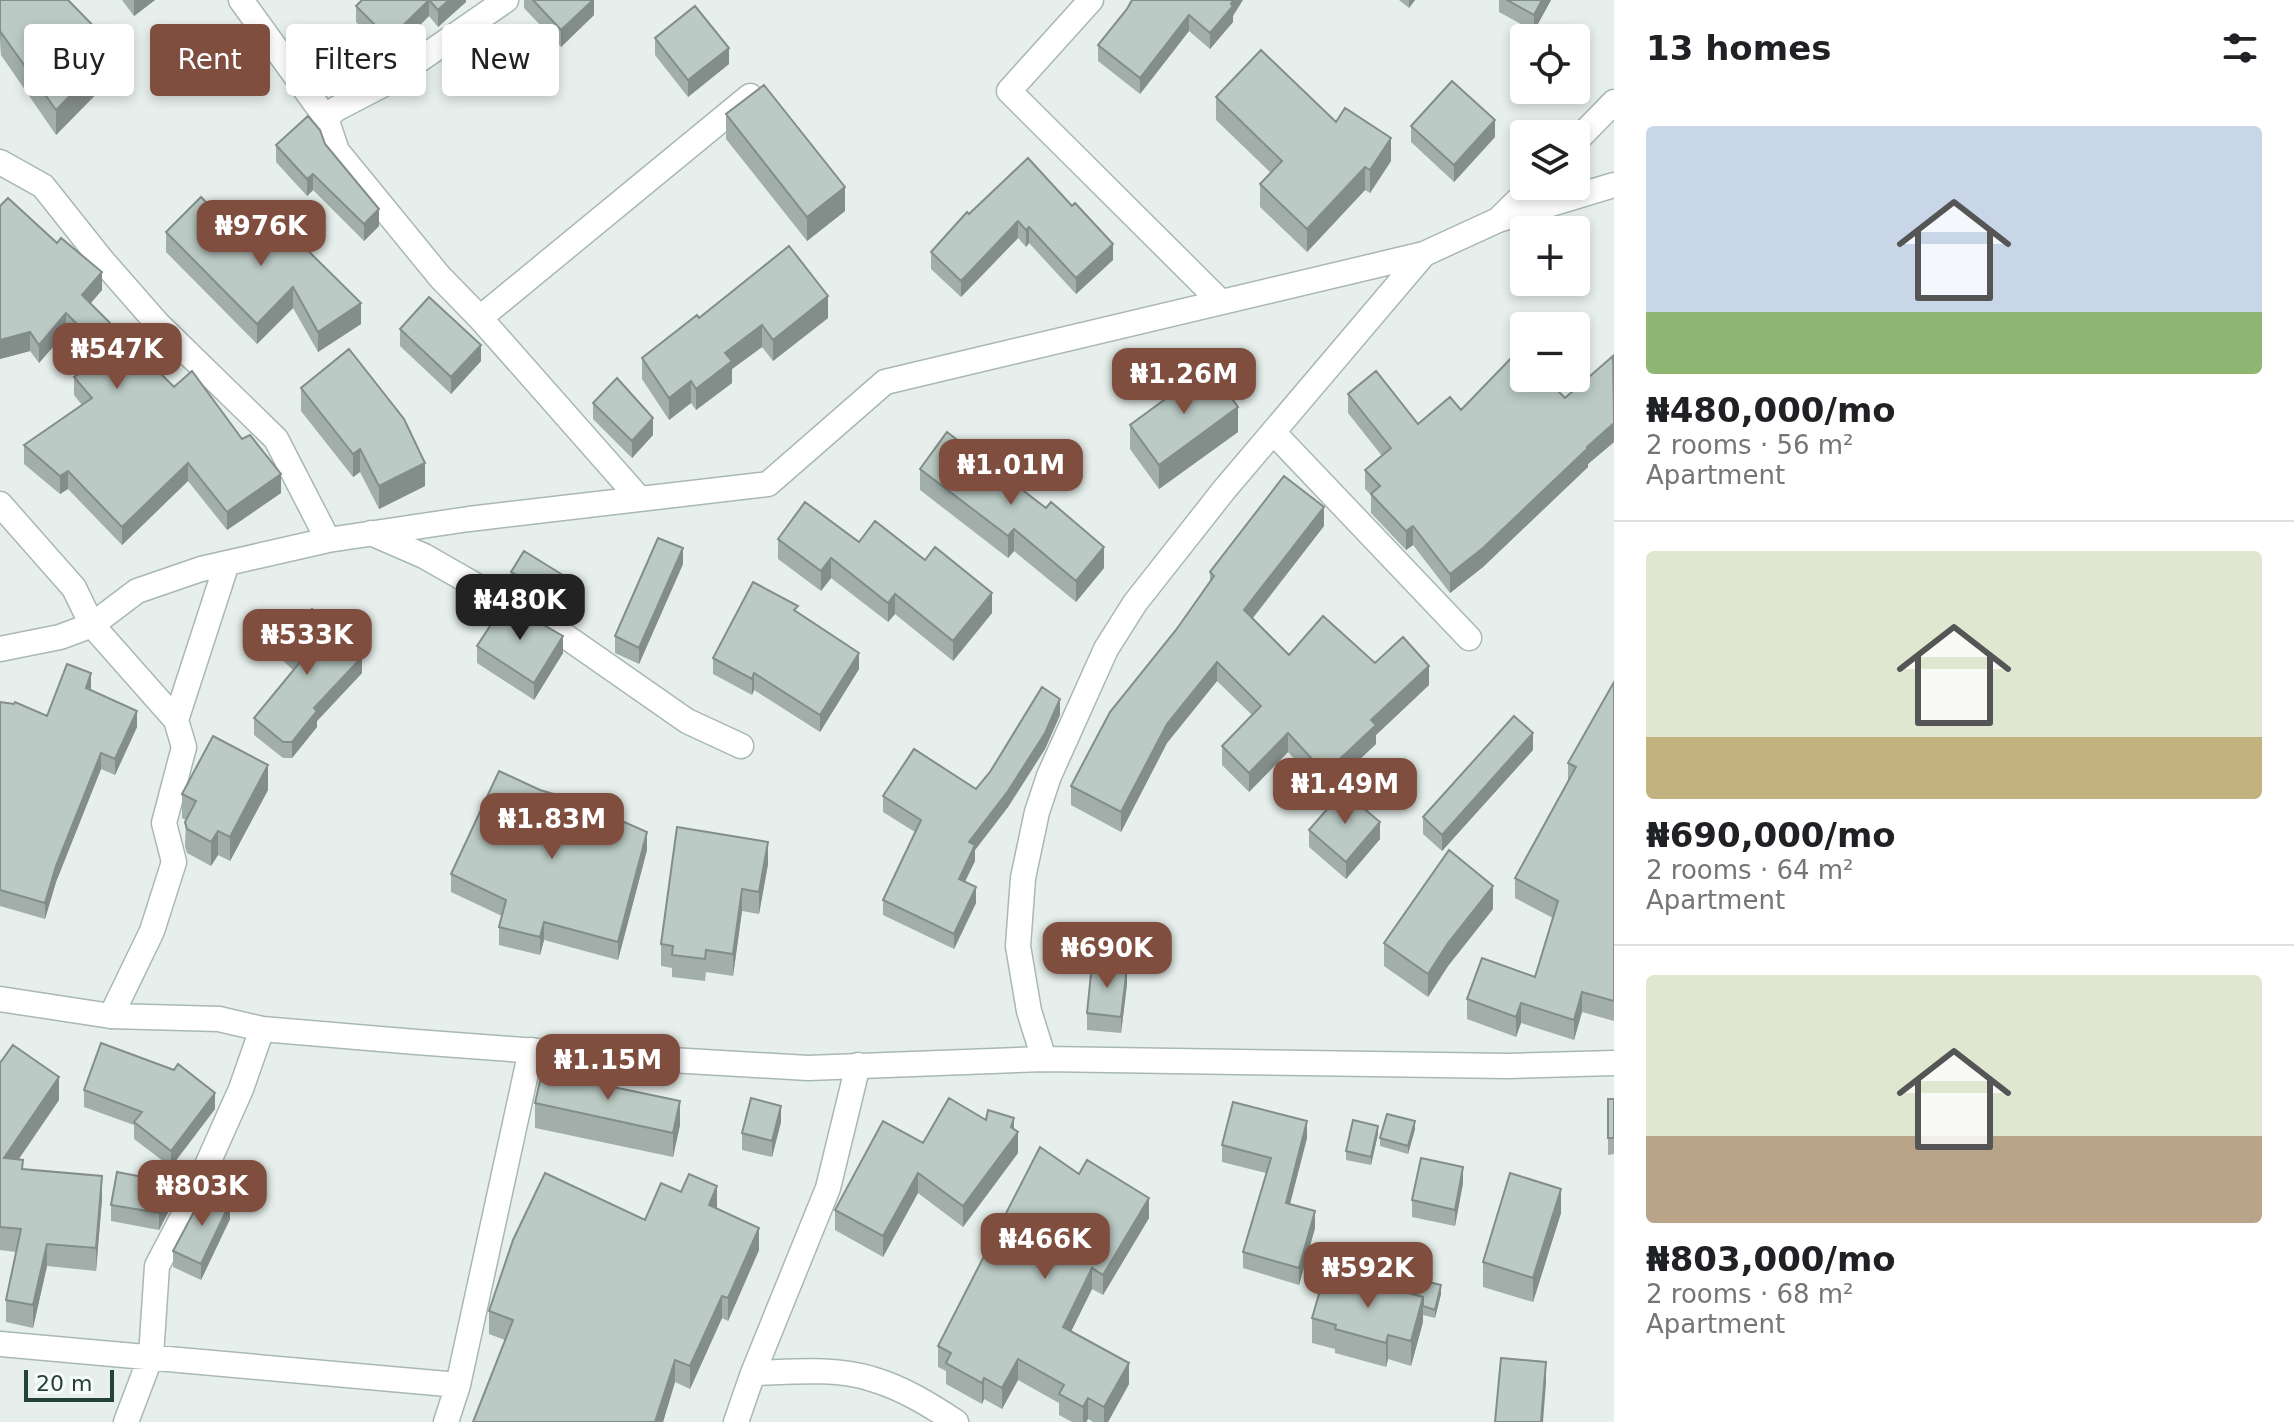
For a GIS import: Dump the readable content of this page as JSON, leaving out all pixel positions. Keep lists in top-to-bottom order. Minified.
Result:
{"scale_bar":"20 m","page":{"heading":"13 homes","map_buttons":["+","−"],"chip":["Buy","Rent","Filters","New"],"list":[{"name":"₦480,000/mo","note":"2 rooms · 56 m² · Apartment"},{"name":"₦690,000/mo","note":"2 rooms · 64 m² · Apartment"},{"name":"₦803,000/mo","note":"2 rooms · 68 m² · Apartment"}],"price":["₦976K","₦547K","₦1.26M","₦1.01M","₦480K","₦533K","₦1.49M","₦1.83M","₦690K","₦1.15M","₦803K","₦466K","₦592K"],"scale":"20 m"}}
